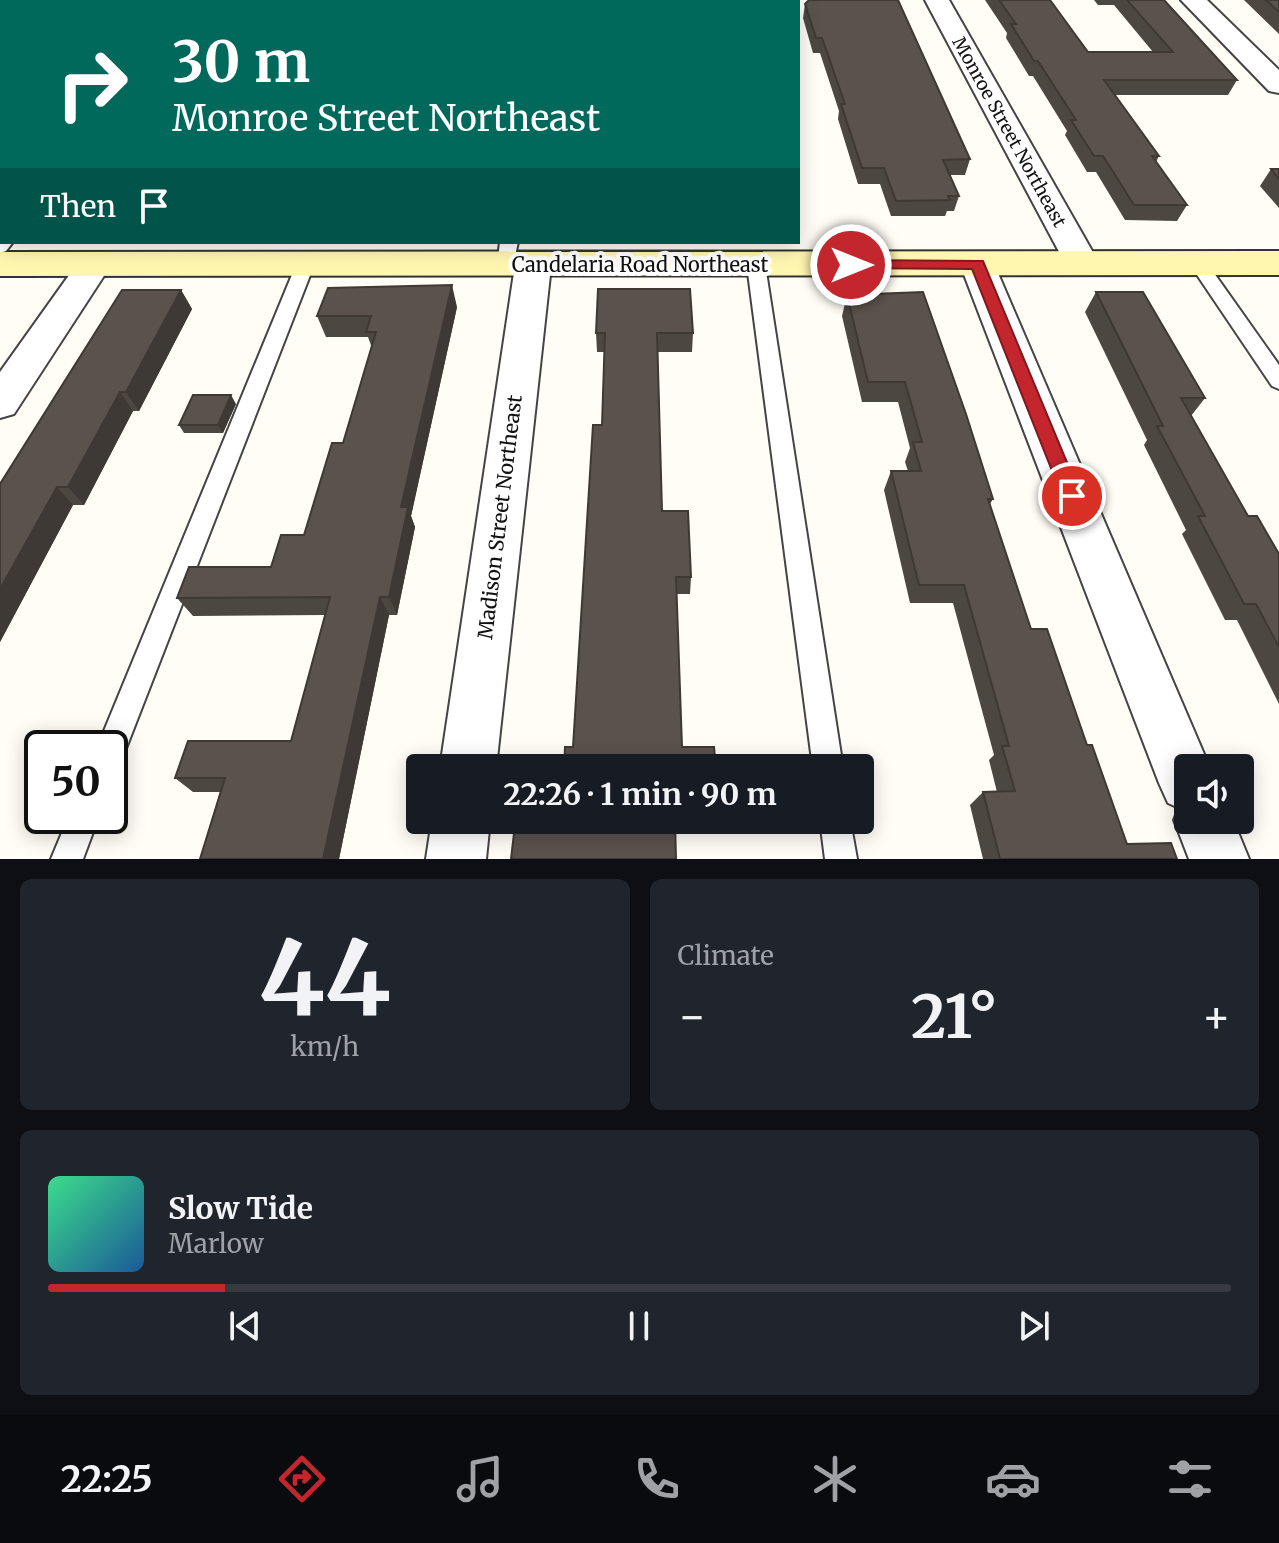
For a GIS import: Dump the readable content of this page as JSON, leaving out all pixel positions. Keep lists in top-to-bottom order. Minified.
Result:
{"streets":{"main road":["Candelaria Road Northeast"],"street":["Monroe Street Northeast","Madison Street Northeast"]},"crossings":[["Monroe Street Northeast","Candelaria Road Northeast"],["Candelaria Road Northeast","Madison Street Northeast"]],"page":{"turn":["30 m","Monroe Street Northeast"],"then":"Then","limit":"50","trip":"22:26 · 1 min · 90 m","tile":[["44","km/h"],"Climate"],"heat":["−","21°","+"],"song":["Slow Tide","Marlow"],"tabs":"22:25"}}
